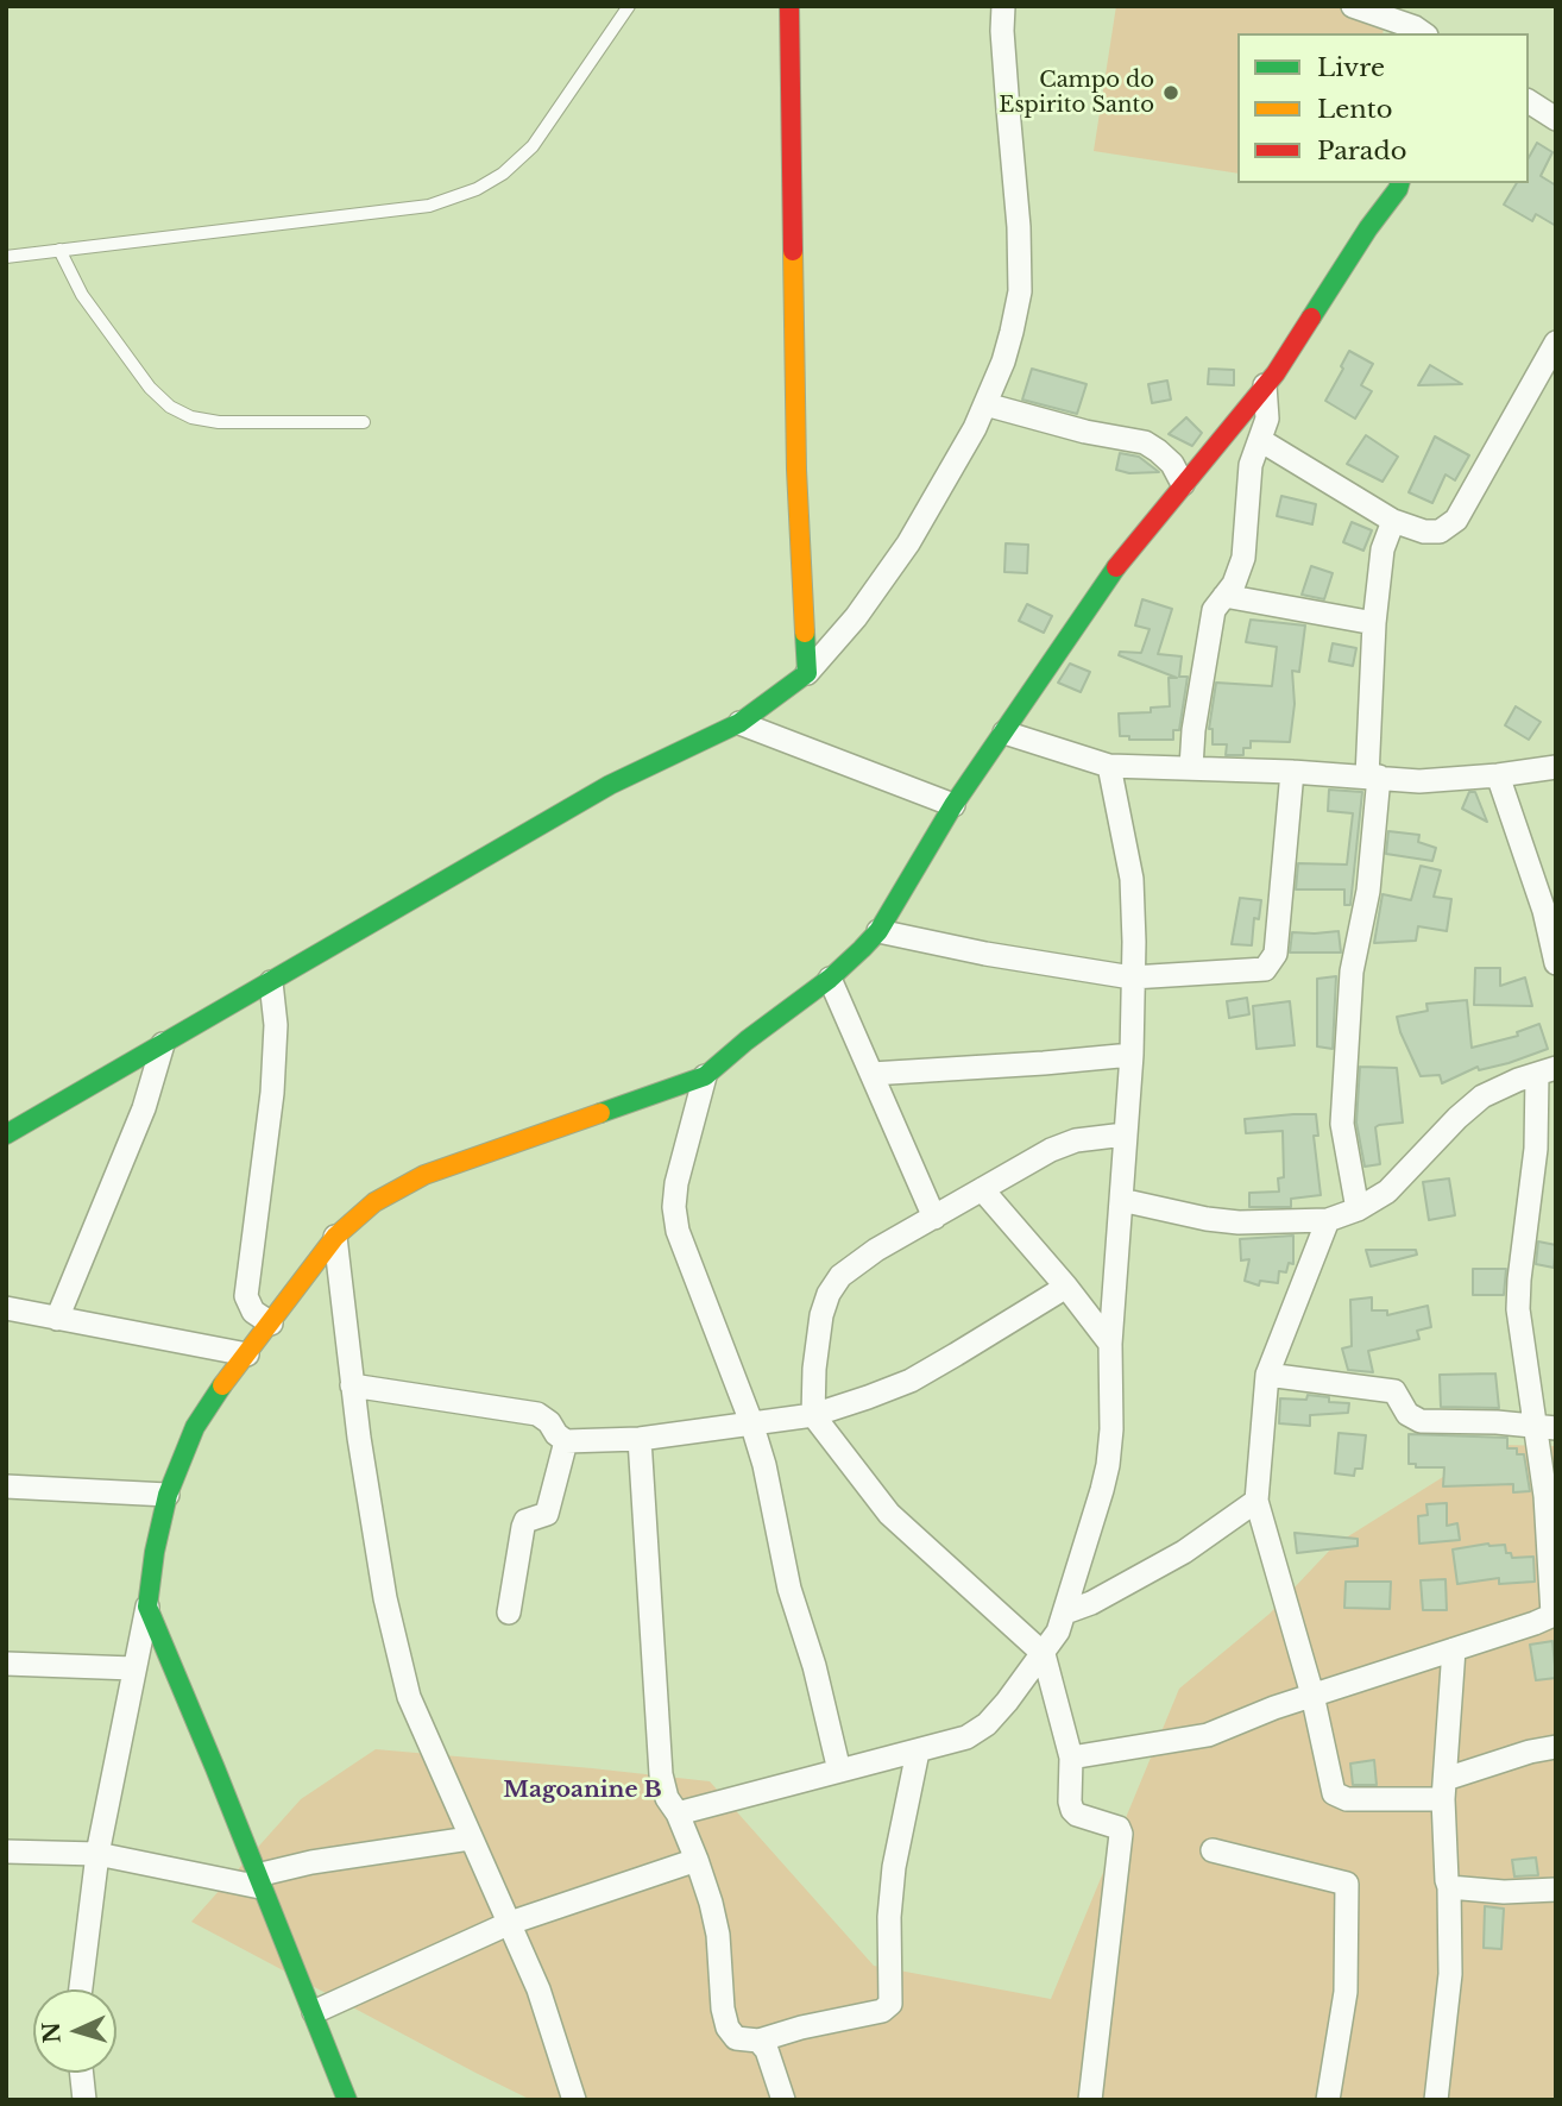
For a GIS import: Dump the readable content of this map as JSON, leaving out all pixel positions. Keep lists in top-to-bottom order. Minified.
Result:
{"districts":["Magoanine B"],"places":["Campo do Espirito Santo"],"legend":["Livre","Lento","Parado"],"north":"left"}
